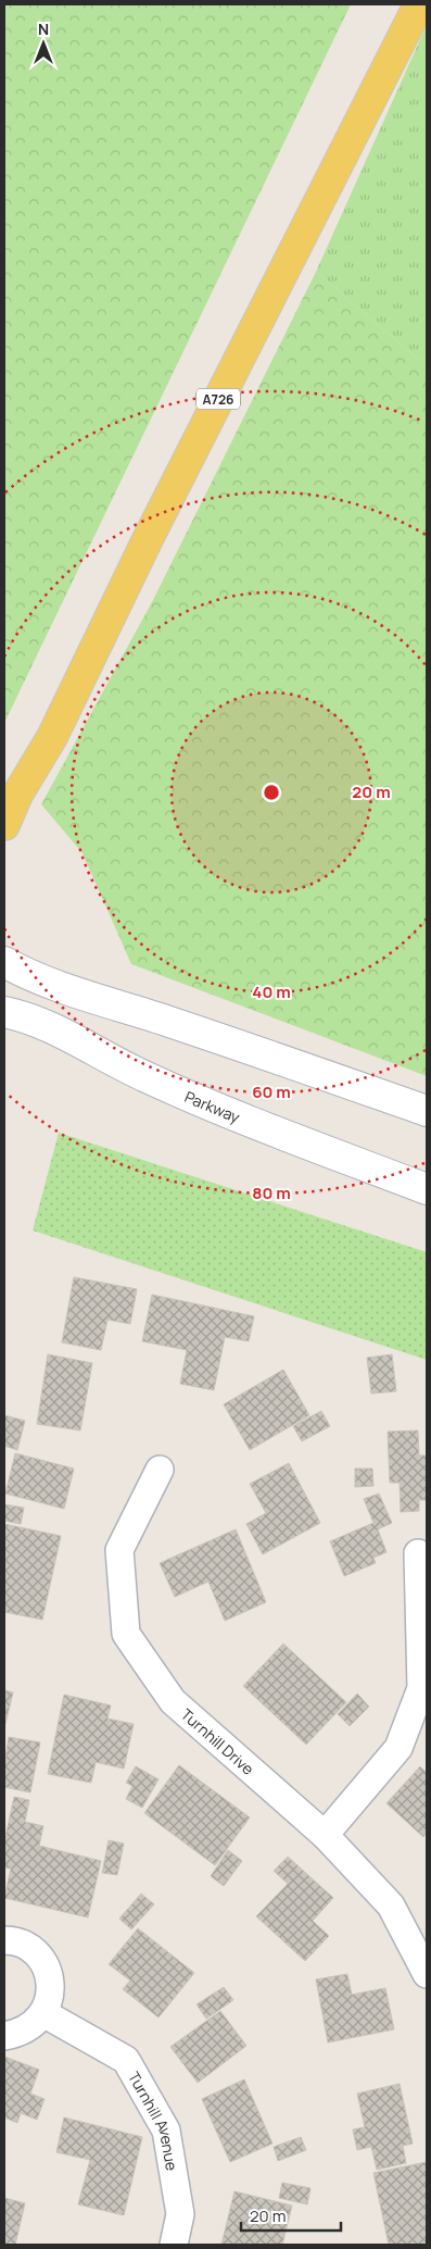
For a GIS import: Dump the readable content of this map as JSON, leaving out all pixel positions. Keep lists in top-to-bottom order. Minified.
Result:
{"streets":{"main road":["A726"],"street":["Parkway","Turnhill Drive","Turnhill Avenue"]},"scale_bar":"20 m","north":"top","rings":["20 m","40 m","60 m","80 m"]}
